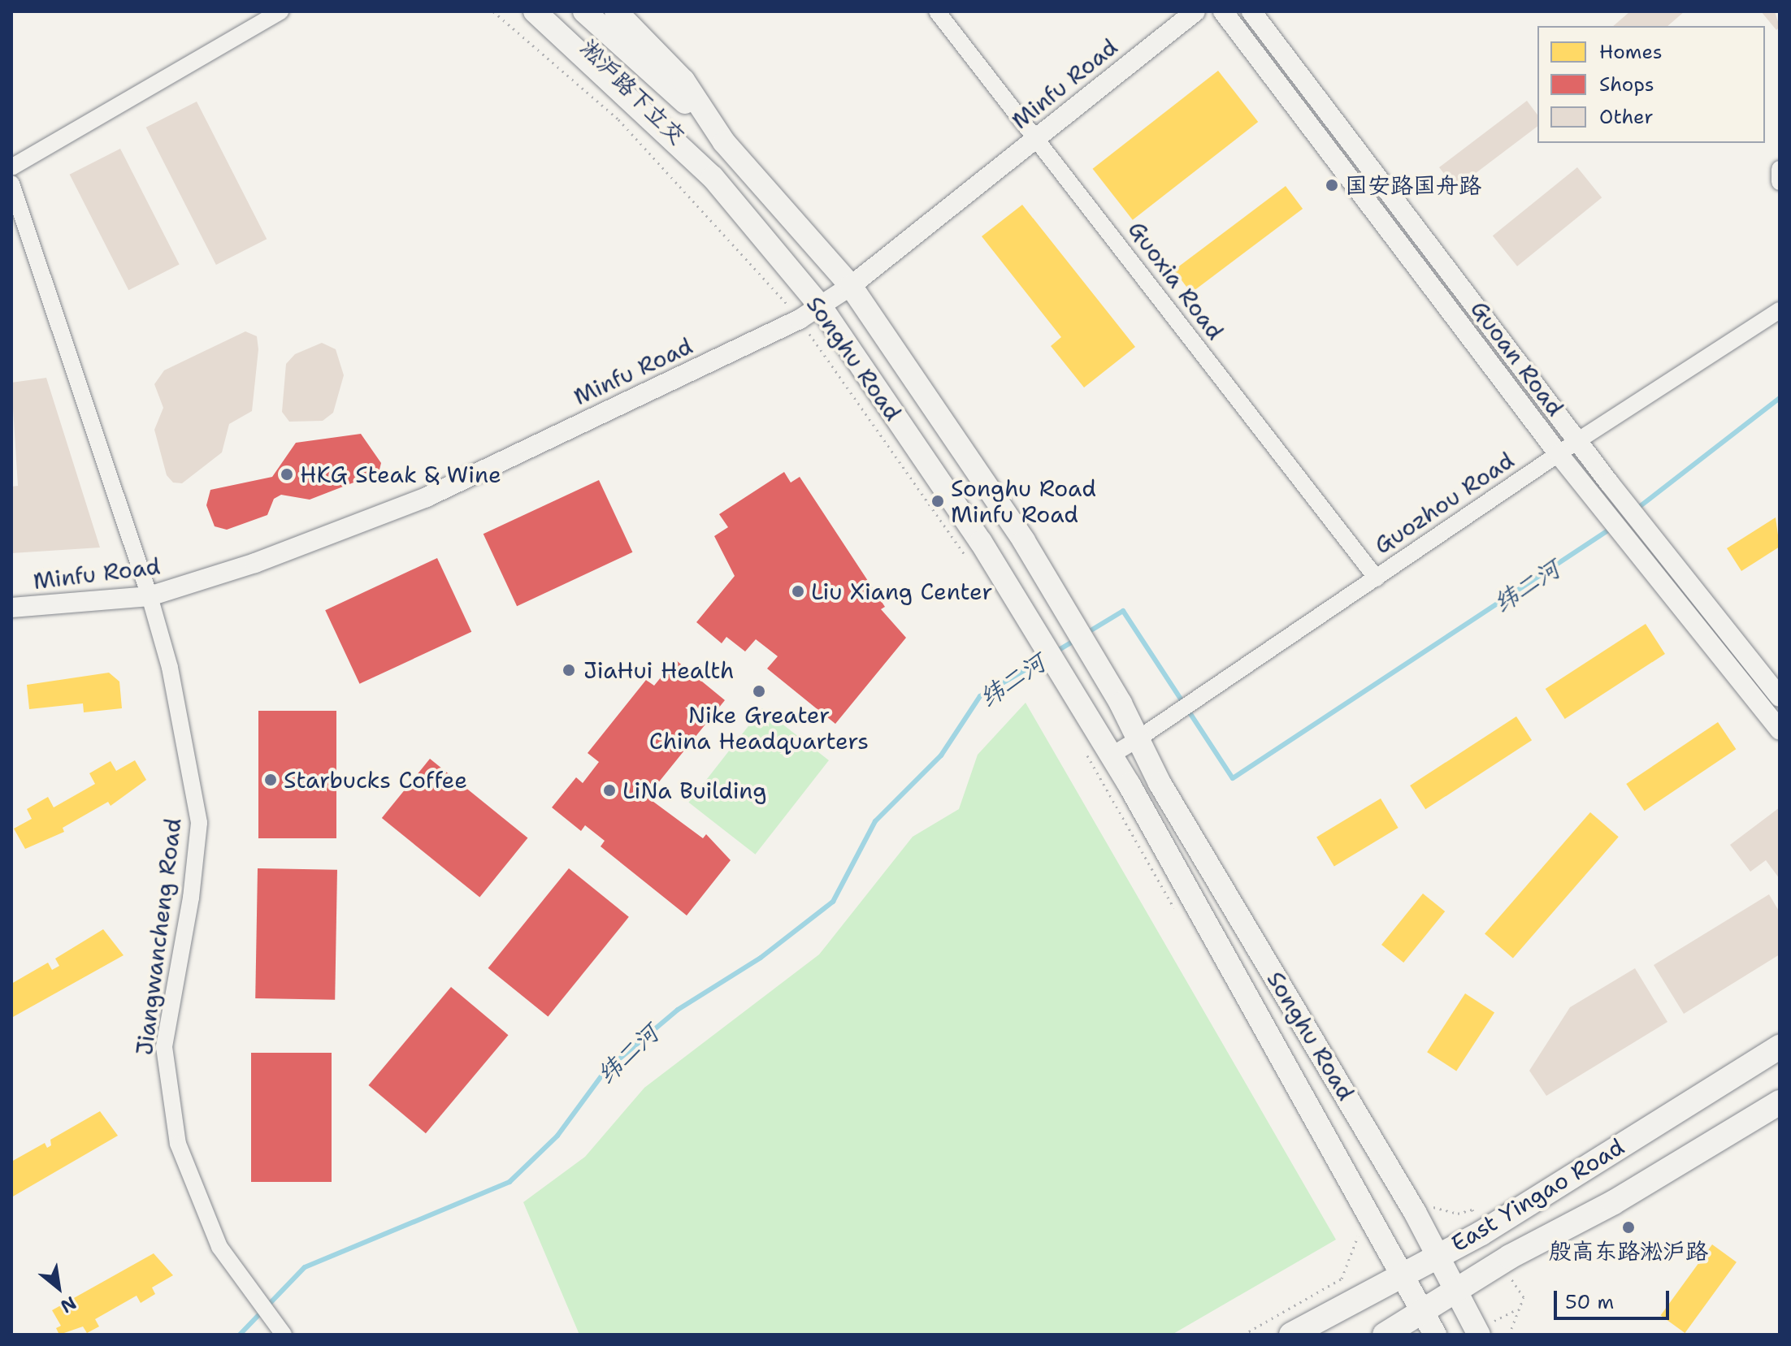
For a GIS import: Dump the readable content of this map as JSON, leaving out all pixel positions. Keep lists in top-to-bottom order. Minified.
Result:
{"streets":{"main road":["淞沪路下立交","Songhu Road","East Yingao Road"],"street":["Minfu Road","Guoxia Road","Guoan Road","Guozhou Road","Jiangwancheng Road"]},"crossings":[["Minfu Road","Guoxia Road"],["Minfu Road","Songhu Road"],["Minfu Road","Jiangwancheng Road"],["淞沪路下立交","Songhu Road"],["Guoxia Road","Guozhou Road"],["Songhu Road","Guozhou Road"],["Songhu Road","East Yingao Road"],["Guoan Road","Guozhou Road"]],"water":["纬二河"],"places":["国安路国舟路","HKG Steak & Wine","Songhu Road Minfu Road","Liu Xiang Center","JiaHui Health","Nike Greater China Headquarters","Starbucks Coffee","LiNa Building","殷高东路淞沪路"],"legend":["Homes","Shops","Other"],"scale_bar":"50 m","north":"bottom right"}
